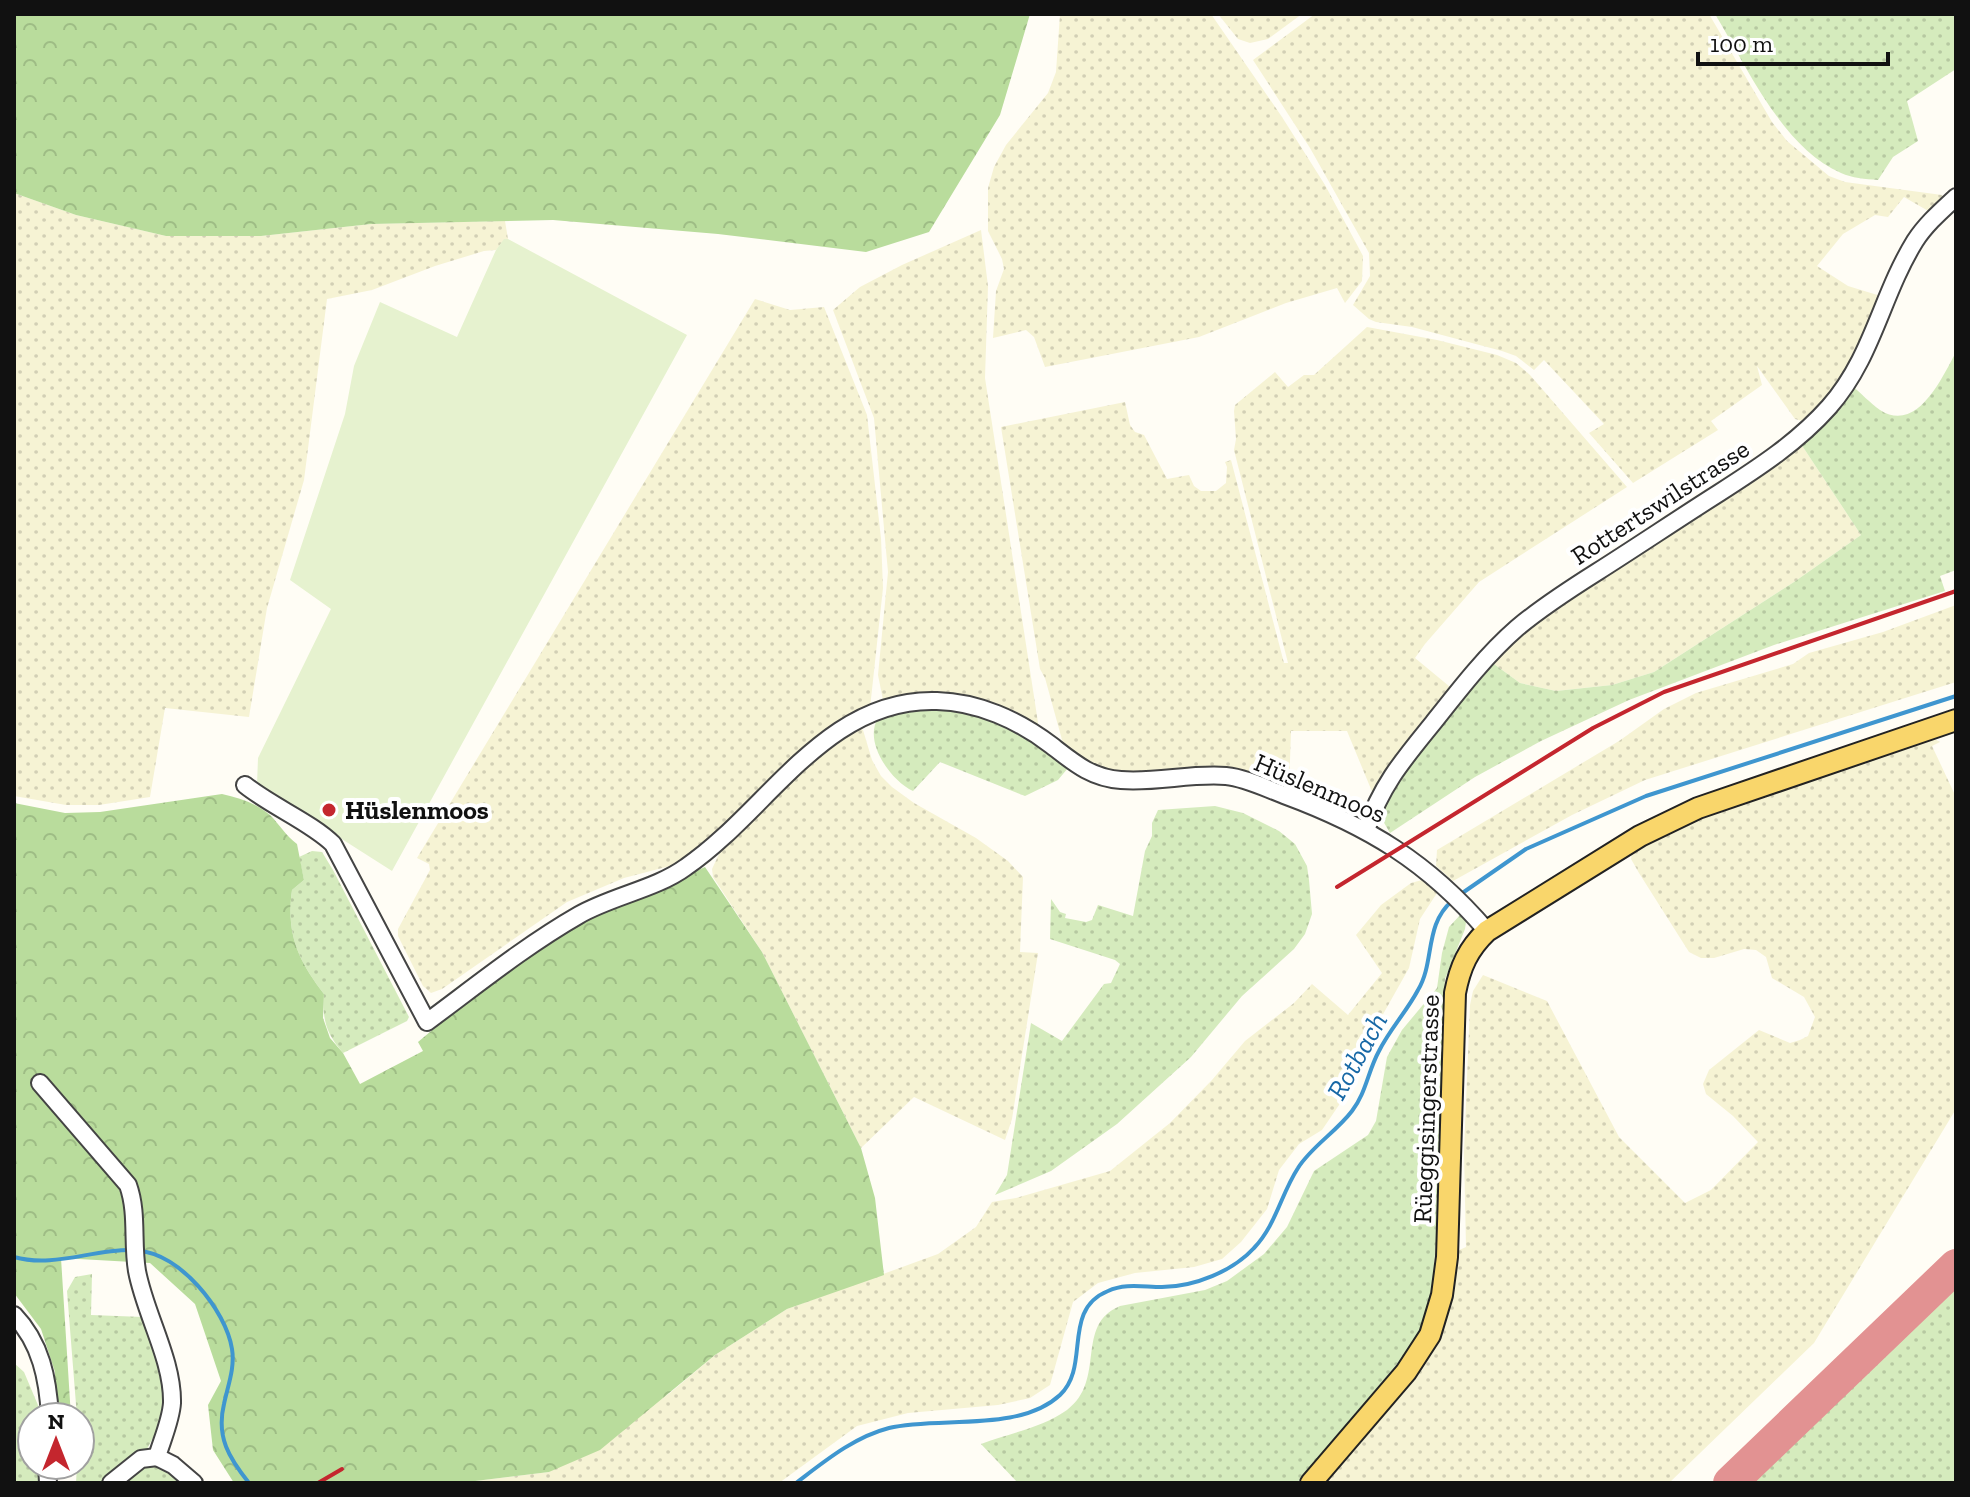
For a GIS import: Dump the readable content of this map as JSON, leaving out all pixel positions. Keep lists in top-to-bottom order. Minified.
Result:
{"streets":{"main road":["Rüeggisingerstrasse"],"street":["Rottertswilstrasse","Hüslenmoos"]},"crossings":[["Rottertswilstrasse","Hüslenmoos"],["Hüslenmoos","Rüeggisingerstrasse"]],"water":["Rotbach"],"places":["Hüslenmoos"],"scale_bar":"100 m","north":"top"}
